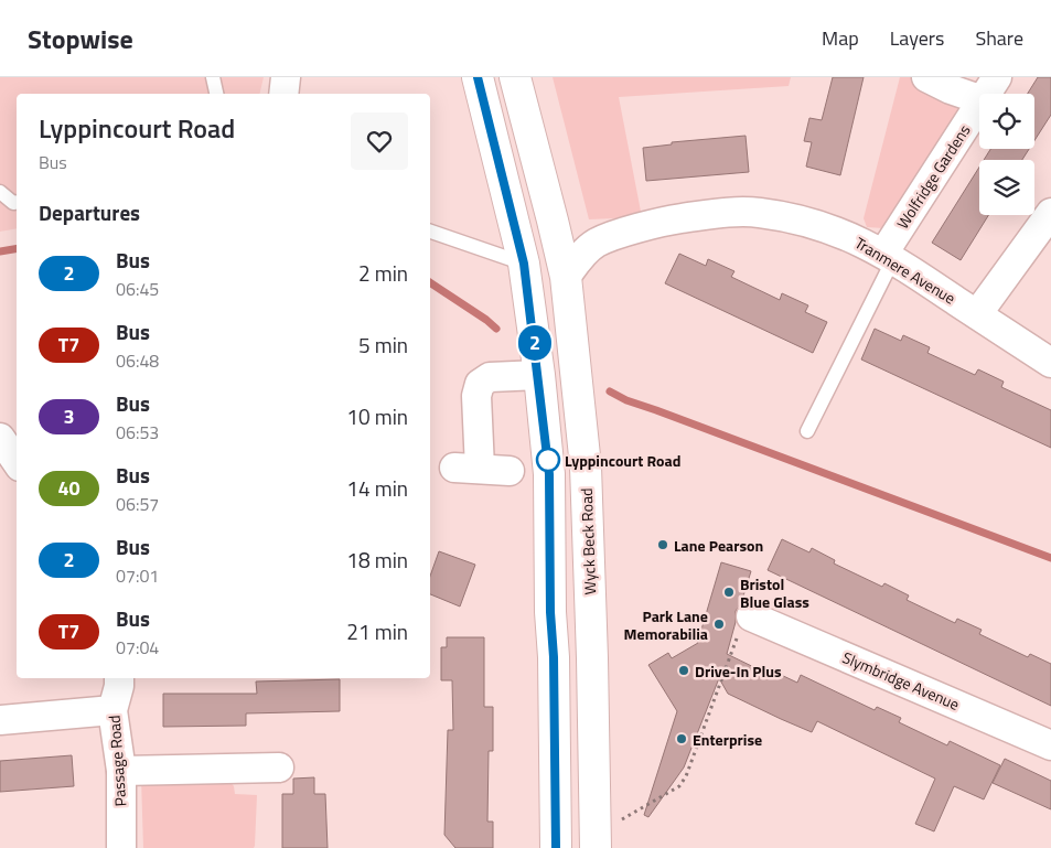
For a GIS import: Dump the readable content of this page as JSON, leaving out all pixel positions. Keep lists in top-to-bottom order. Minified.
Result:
{"streets":{"main road":["Wyck Beck Road"],"street":["Wolfridge Gardens","Tranmere Avenue","Slymbridge Avenue","Passage Road"]},"crossings":[["Wolfridge Gardens","Tranmere Avenue"],["Tranmere Avenue","Wyck Beck Road"]],"places":["Lyppincourt Road","Lane Pearson","Bristol Blue Glass","Park Lane Memorabilia","Drive-In Plus","Enterprise"],"lines":["bus line 2"],"page":{"header":"Stopwise","nav":["Map","Layers","Share"],"on_map":"2","heading":[["Lyppincourt Road","Bus"],"Departures"],"list":[{"mark":"2","name":"Bus","note":"06:45","value":"2 min"},{"mark":"T7","name":"Bus","note":"06:48","value":"5 min"},{"mark":"3","name":"Bus","note":"06:53","value":"10 min"},{"mark":"40","name":"Bus","note":"06:57","value":"14 min"},{"mark":"2","name":"Bus","note":"07:01","value":"18 min"},{"mark":"T7","name":"Bus","note":"07:04","value":"21 min"}]}}
